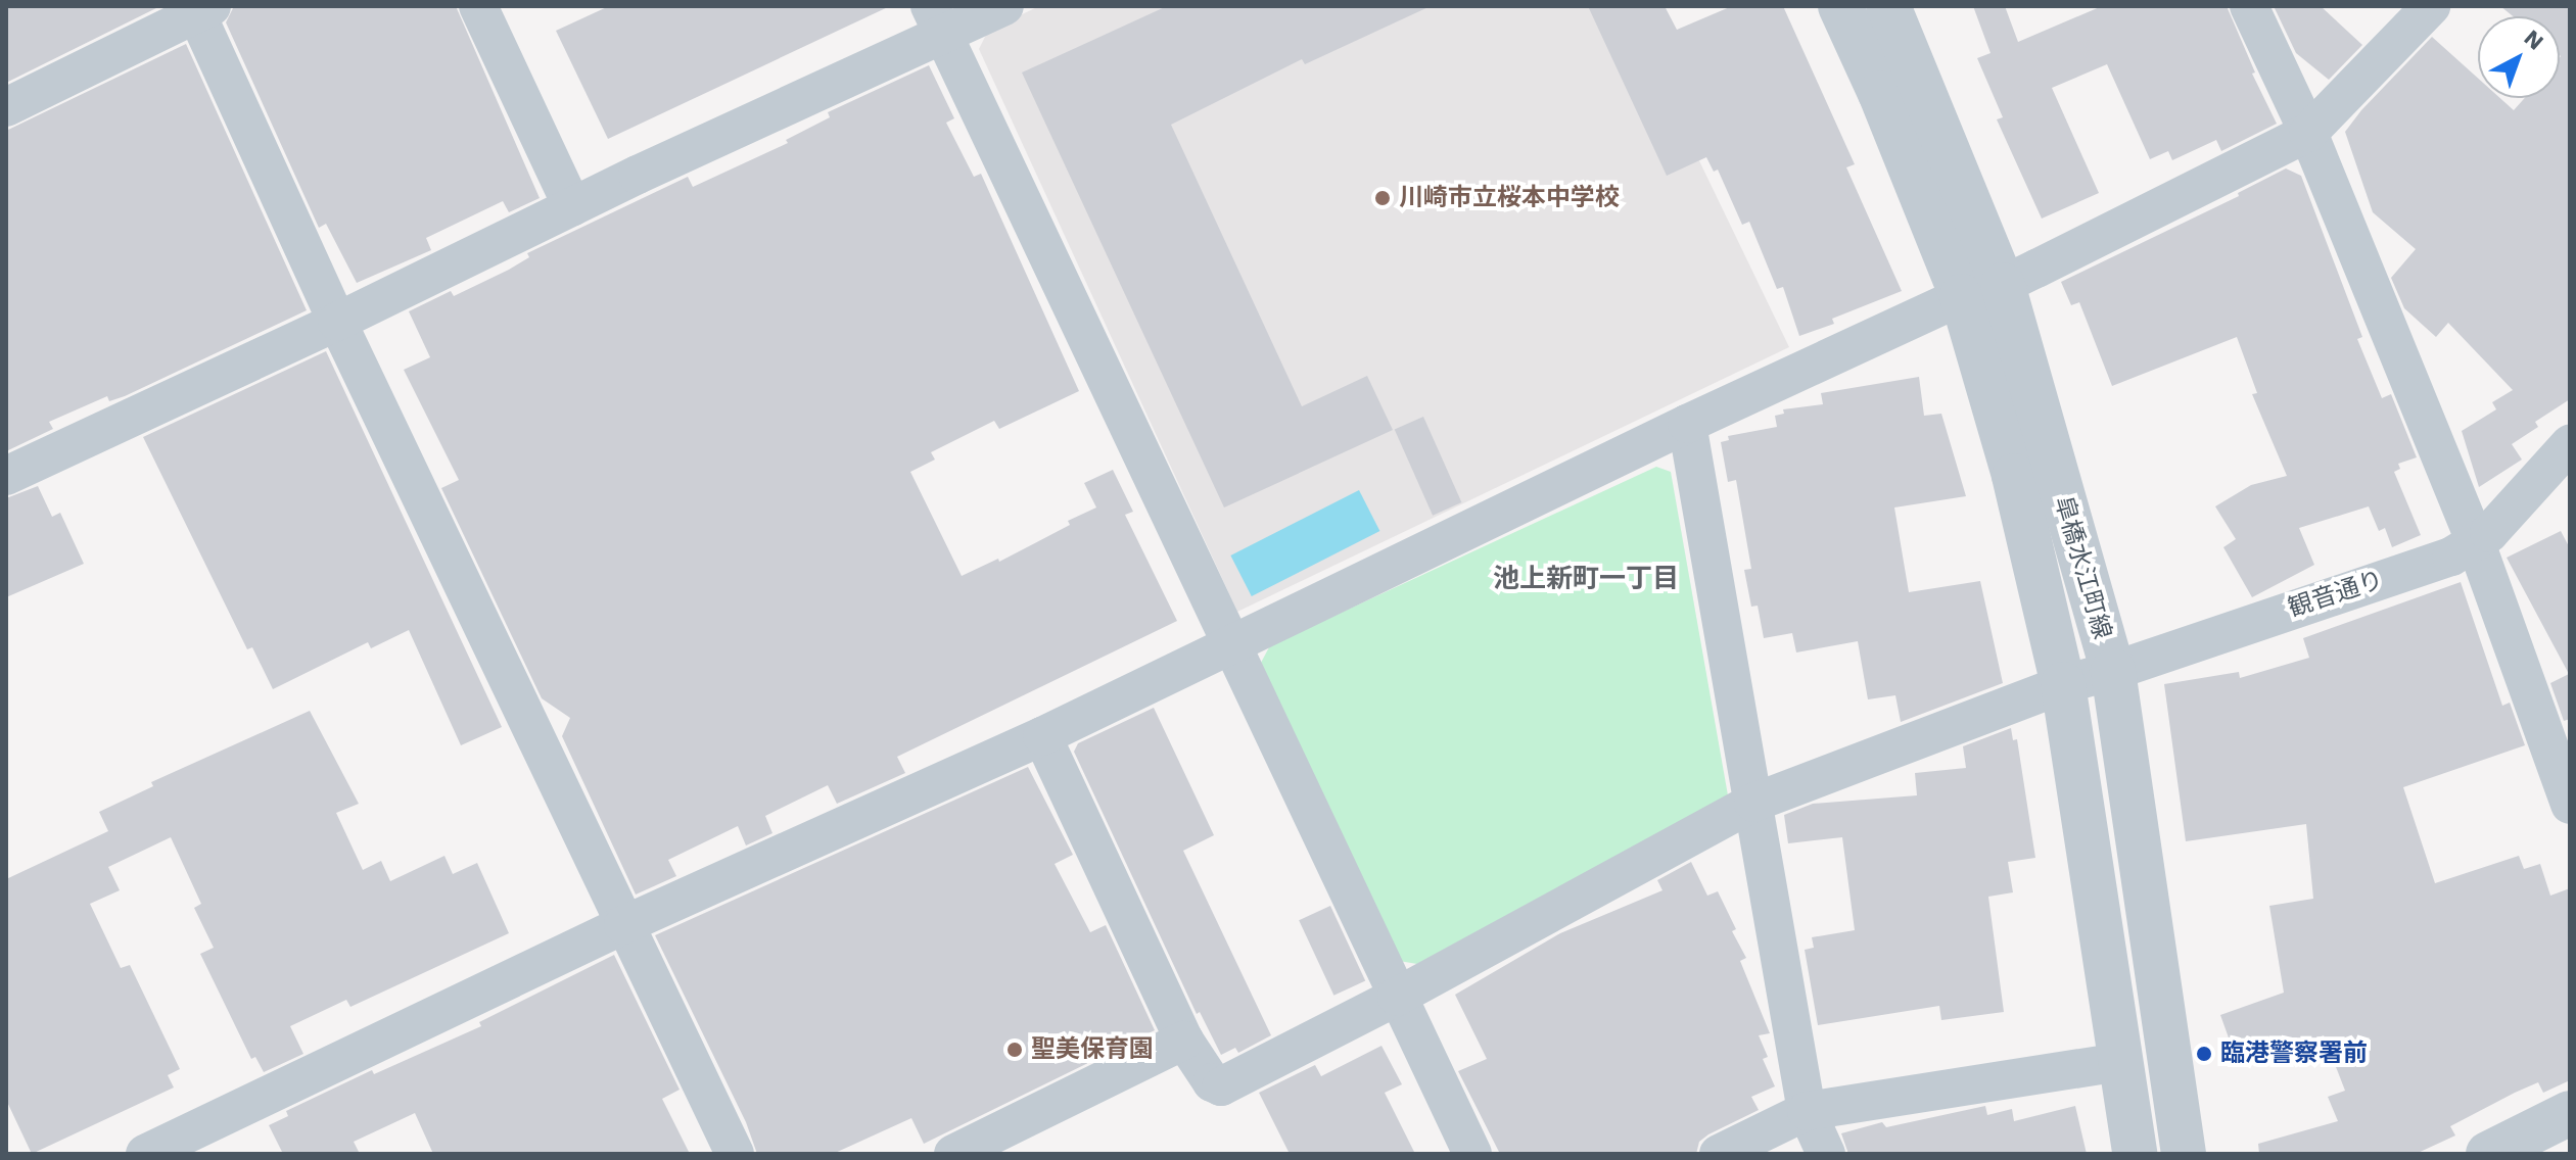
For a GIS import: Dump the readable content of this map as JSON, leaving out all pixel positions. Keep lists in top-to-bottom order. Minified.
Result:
{"streets":{"street":["皐橋水江町線","観音通り"]},"crossings":[["皐橋水江町線","観音通り"]],"districts":["池上新町一丁目"],"places":["川崎市立桜本中学校","聖美保育園","臨港警察署前"],"north":"top right"}
